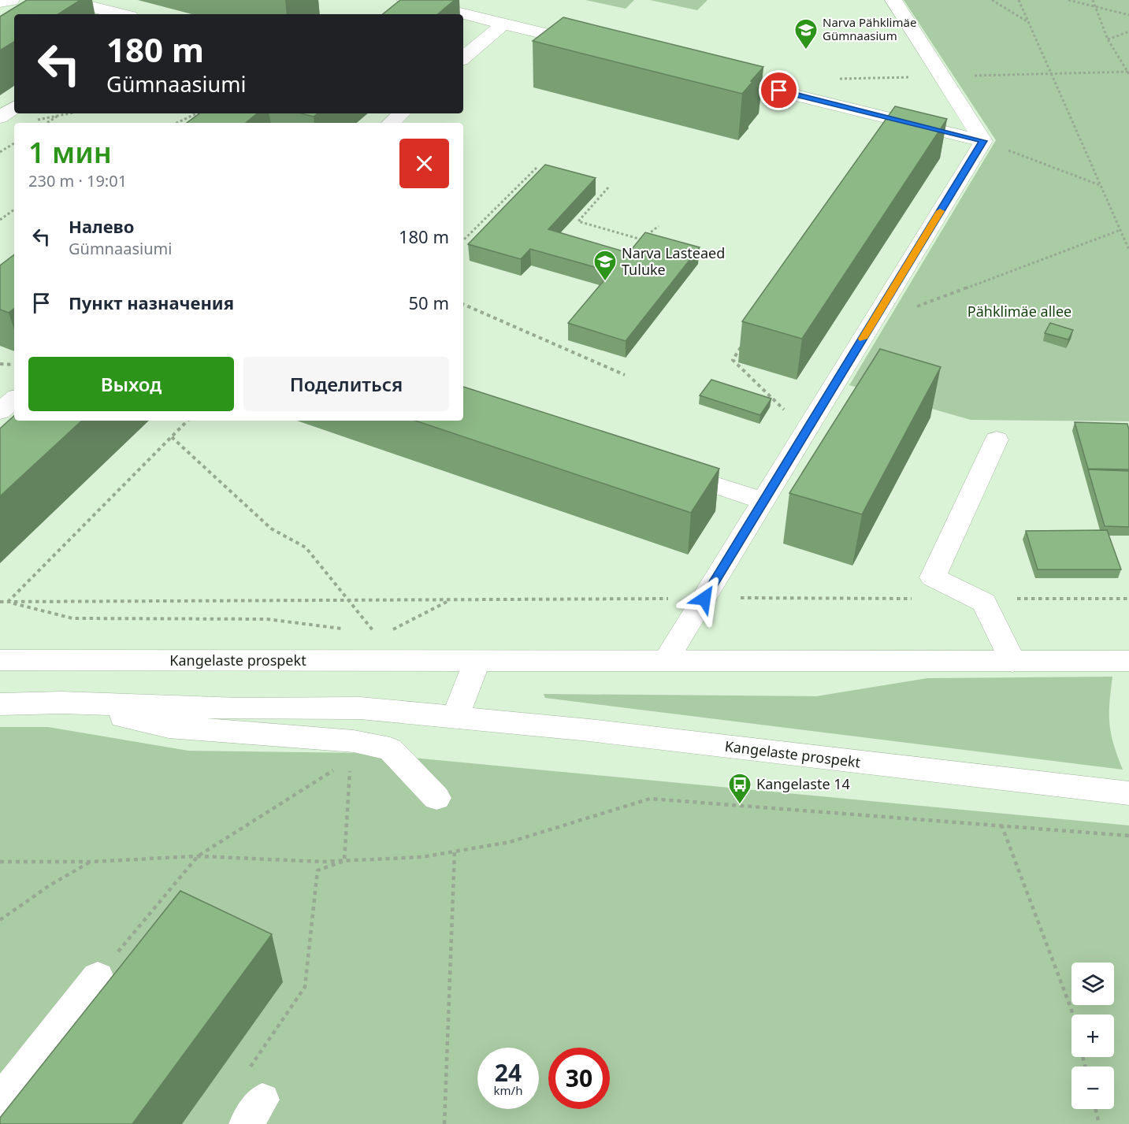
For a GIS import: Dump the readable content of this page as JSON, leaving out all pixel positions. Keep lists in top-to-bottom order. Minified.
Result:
{"streets":{"main road":["Kangelaste prospekt"]},"parks":["Pähklimäe allee"],"places":{"school or university":["Narva Pähklimäe Gümnaasium","Narva Lasteaed Tuluke"],"bus stop":["Kangelaste 14"]},"page":{"turn":["180 m","Gümnaasiumi"],"heading":["1 мин","230 m · 19:01"],"list":[{"name":"Налево","note":"Gümnaasiumi","value":"180 m"},{"name":"Пункт назначения","value":"50 m"}],"buttons":["Выход","Поделиться"],"map_buttons":["+","−"],"speed":"24 km/h","limit":"30"}}
